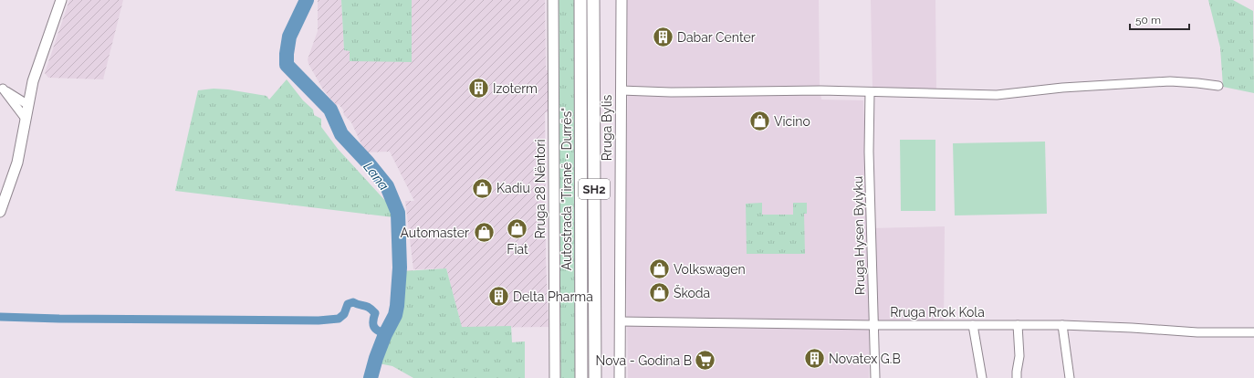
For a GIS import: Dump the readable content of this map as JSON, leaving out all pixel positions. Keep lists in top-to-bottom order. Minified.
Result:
{"streets":{"highway":["Autostrada \"Tiranë - Durrës\"","SH2"],"main road":["Rruga Bylis","Rruga 28 Nëntori"],"street":["Rruga Hysen Bylyku","Rruga Rrok Kola"]},"crossings":[["Rruga Bylis","Rruga Rrok Kola"],["Rruga Hysen Bylyku","Rruga Rrok Kola"]],"water":["Lana"],"places":{"building":["Dabar Center","Izoterm","Delta Pharma","Novatex G.B"],"shop":["Vicino","Kadiu","Fiat","Automaster","Volkswagen","Škoda"],"supermarket":["Nova - Godina B"]},"scale_bar":"50 m"}
